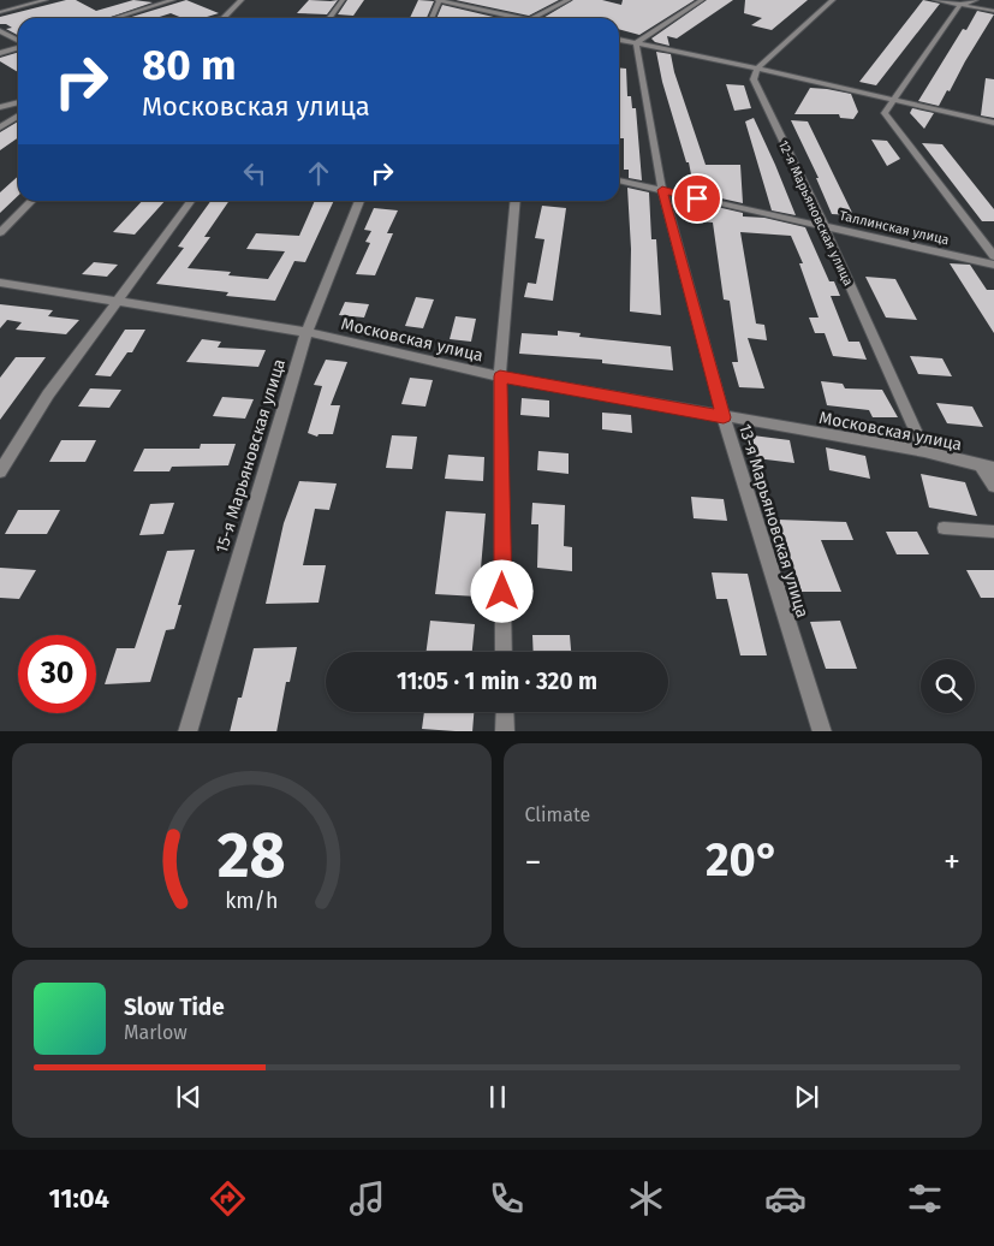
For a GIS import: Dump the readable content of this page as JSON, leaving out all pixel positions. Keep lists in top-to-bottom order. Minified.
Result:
{"streets":{"street":["12-я Марьяновская улица","Таллинская улица","Московская улица","15-я Марьяновская улица","13-я Марьяновская улица"]},"crossings":[["12-я Марьяновская улица","Таллинская улица"],["12-я Марьяновская улица","Московская улица"],["Таллинская улица","13-я Марьяновская улица"],["Московская улица","15-я Марьяновская улица"],["Московская улица","13-я Марьяновская улица"]],"page":{"turn":["80 m","Московская улица"],"limit":"30","trip":"11:05 · 1 min · 320 m","tile":"Climate","heat":["−","20°","+"],"song":["Slow Tide","Marlow"],"tabs":"11:04","gauge":["28","km/h"]}}
